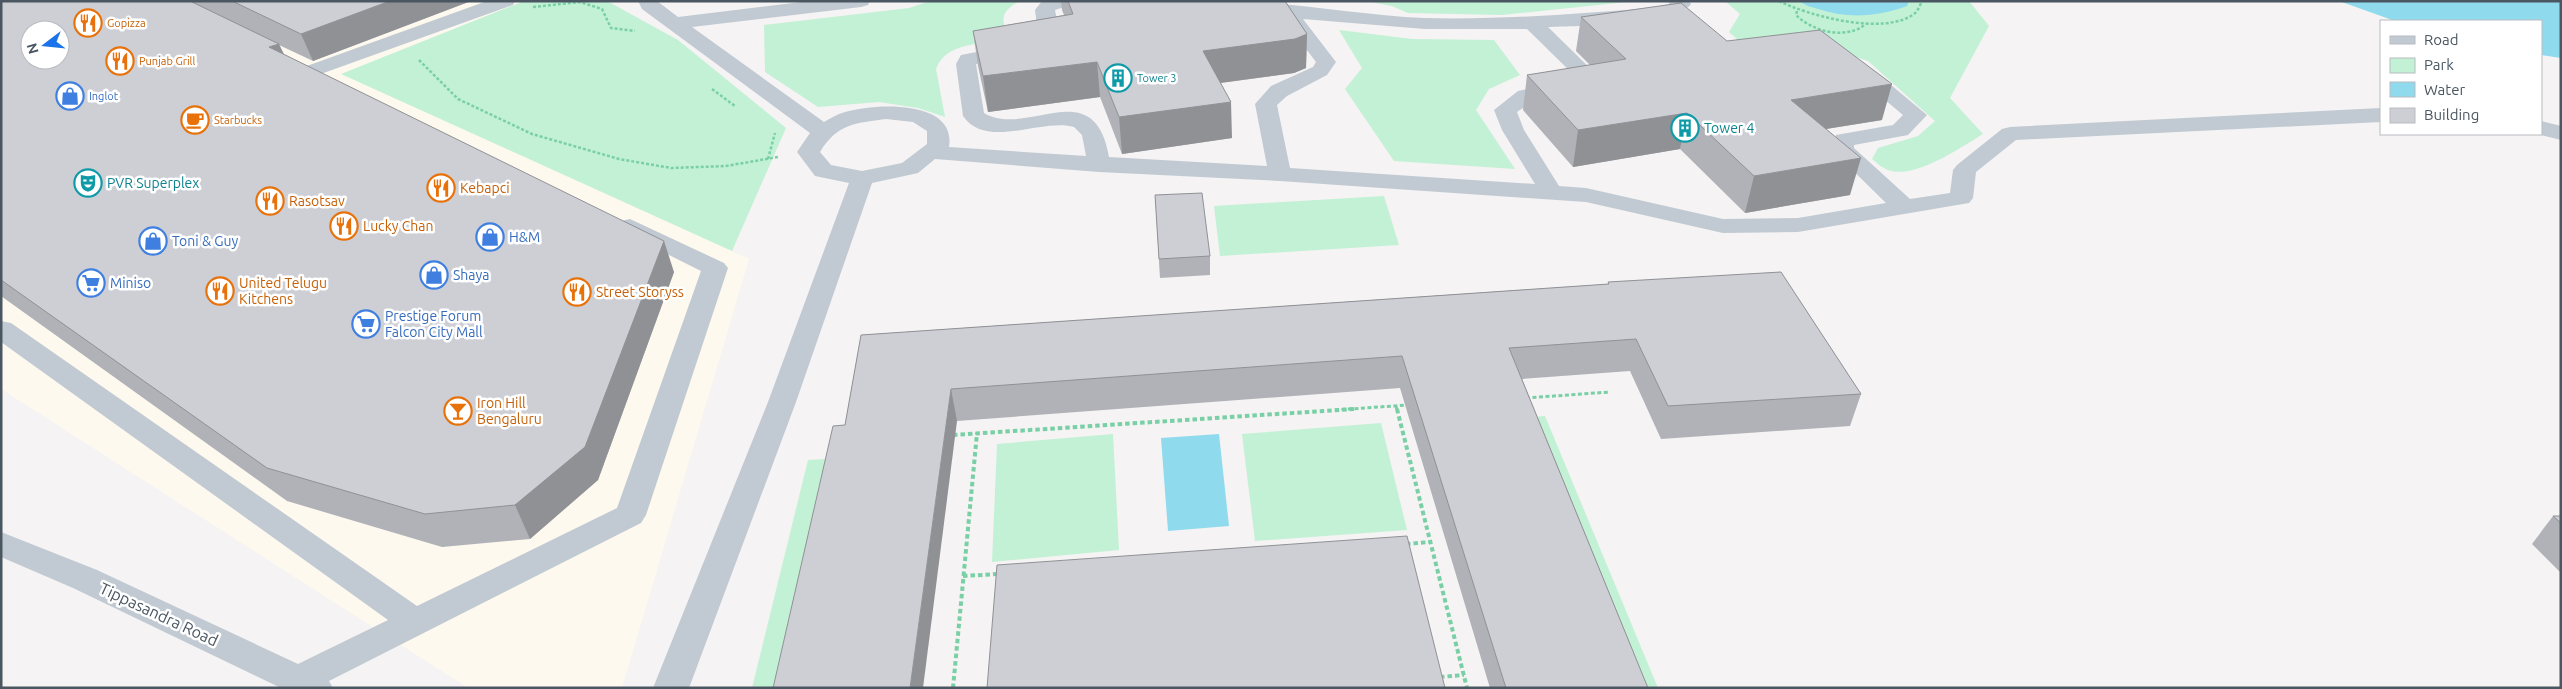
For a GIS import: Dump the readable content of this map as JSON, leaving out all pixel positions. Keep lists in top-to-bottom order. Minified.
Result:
{"streets":{"street":["Tippasandra Road"]},"places":{"restaurant":["Gopizza","Punjab Grill","Kebapci","Rasotsav","Lucky Chan","United Telugu Kitchens","Street Storyss"],"building":["Tower 3","Tower 4"],"shop":["Inglot","H&M","Toni & Guy","Shaya"],"cafe":["Starbucks"],"theatre":["PVR Superplex"],"supermarket":["Miniso","Prestige Forum Falcon City Mall"],"bar":["Iron Hill Bengaluru"]},"legend":["Road","Park","Water","Building"],"north":"left"}
